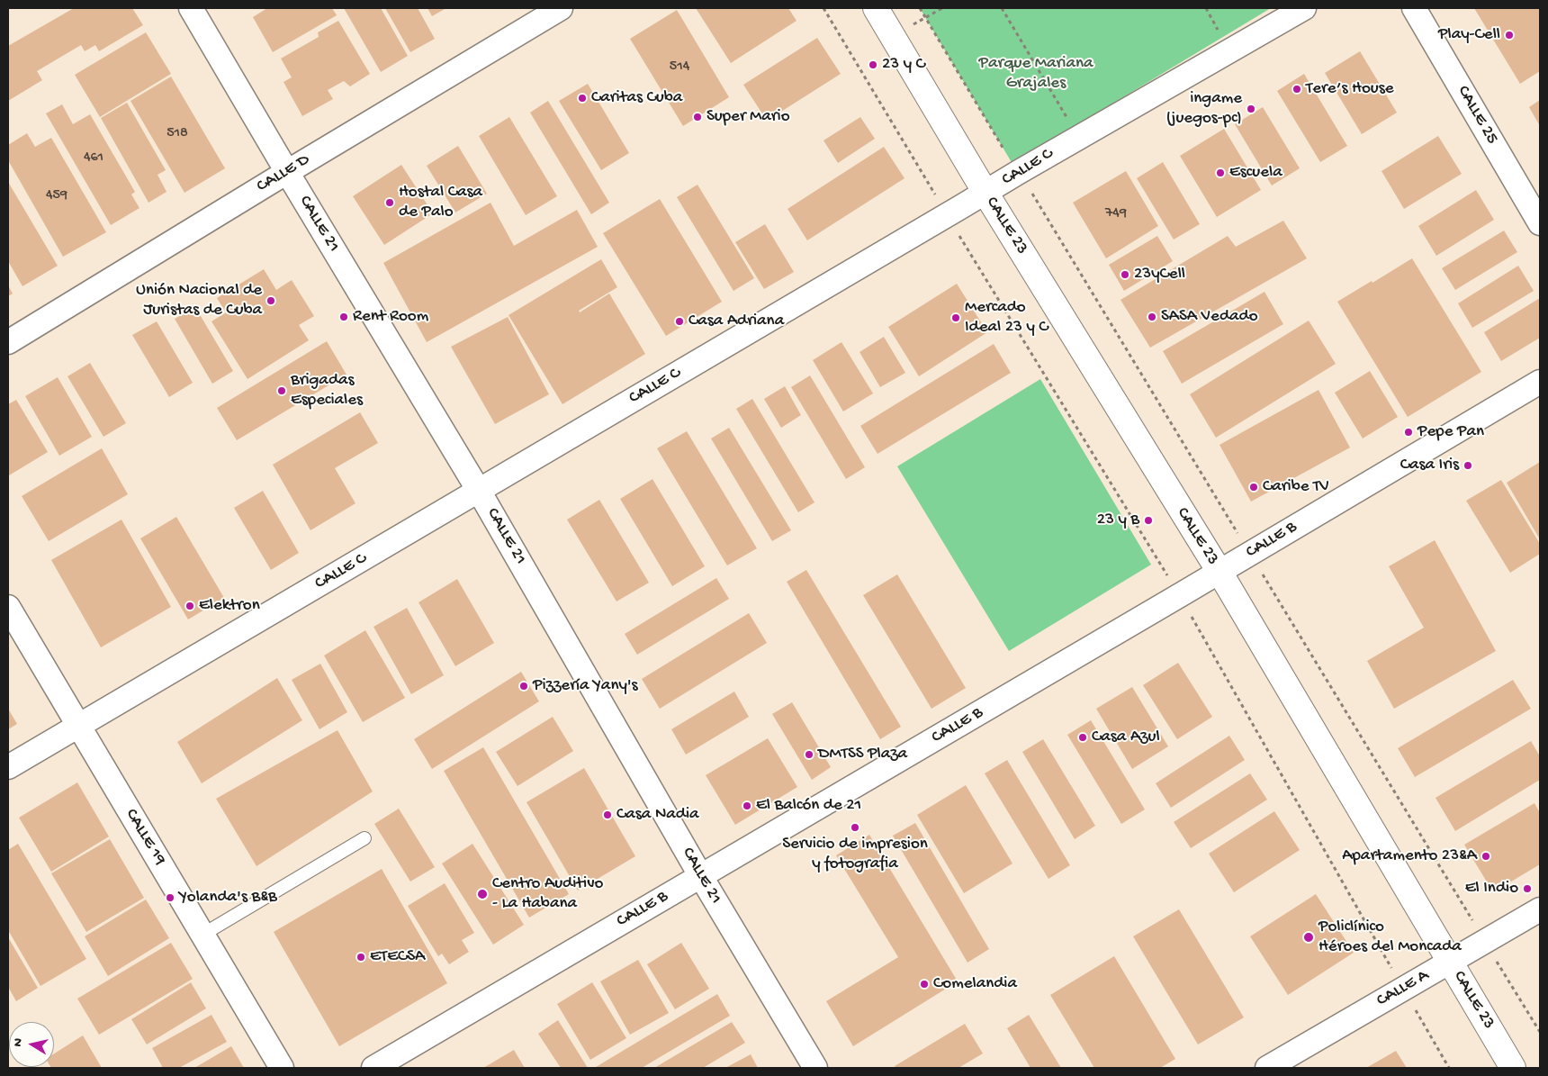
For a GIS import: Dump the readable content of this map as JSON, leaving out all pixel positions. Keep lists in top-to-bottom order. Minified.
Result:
{"streets":{"main road":["CALLE 23"],"street":["CALLE 25","CALLE C","CALLE D","CALLE 21","CALLE B","CALLE 19","CALLE A"]},"crossings":[["CALLE C","CALLE 21"],["CALLE C","CALLE 23"],["CALLE C","CALLE 19"],["CALLE D","CALLE 21"],["CALLE 21","CALLE B"],["CALLE 23","CALLE B"],["CALLE 23","CALLE A"]],"parks":["Parque Mariana Grajales"],"places":["Play-Cell","23 y C","Tere’s House","Caritas Cuba","ingame (juegos-pc)","Super Mario","Escuela","Hostal Casa de Palo","23yCell","Unión Nacional de Juristas de Cuba","Rent Room","SASA Vedado","Mercado Ideal 23 y C","Casa Adriana","Brigadas Especiales","Pepe Pan","Casa Iris","Caribe TV","23 y B","Elektron","Pizzería Yany's","Casa Azul","DMTSS Plaza","El Balcón de 21","Casa Nadia","Servicio de impresion y fotografia","Apartamento 23&A","El Indio","Centro Auditivo - La Habana","Yolanda's B&B","Policlínico Héroes del Moncada","ETECSA","Comelandia"],"house_numbers":["514","518","461","459","749"],"north":"left"}
